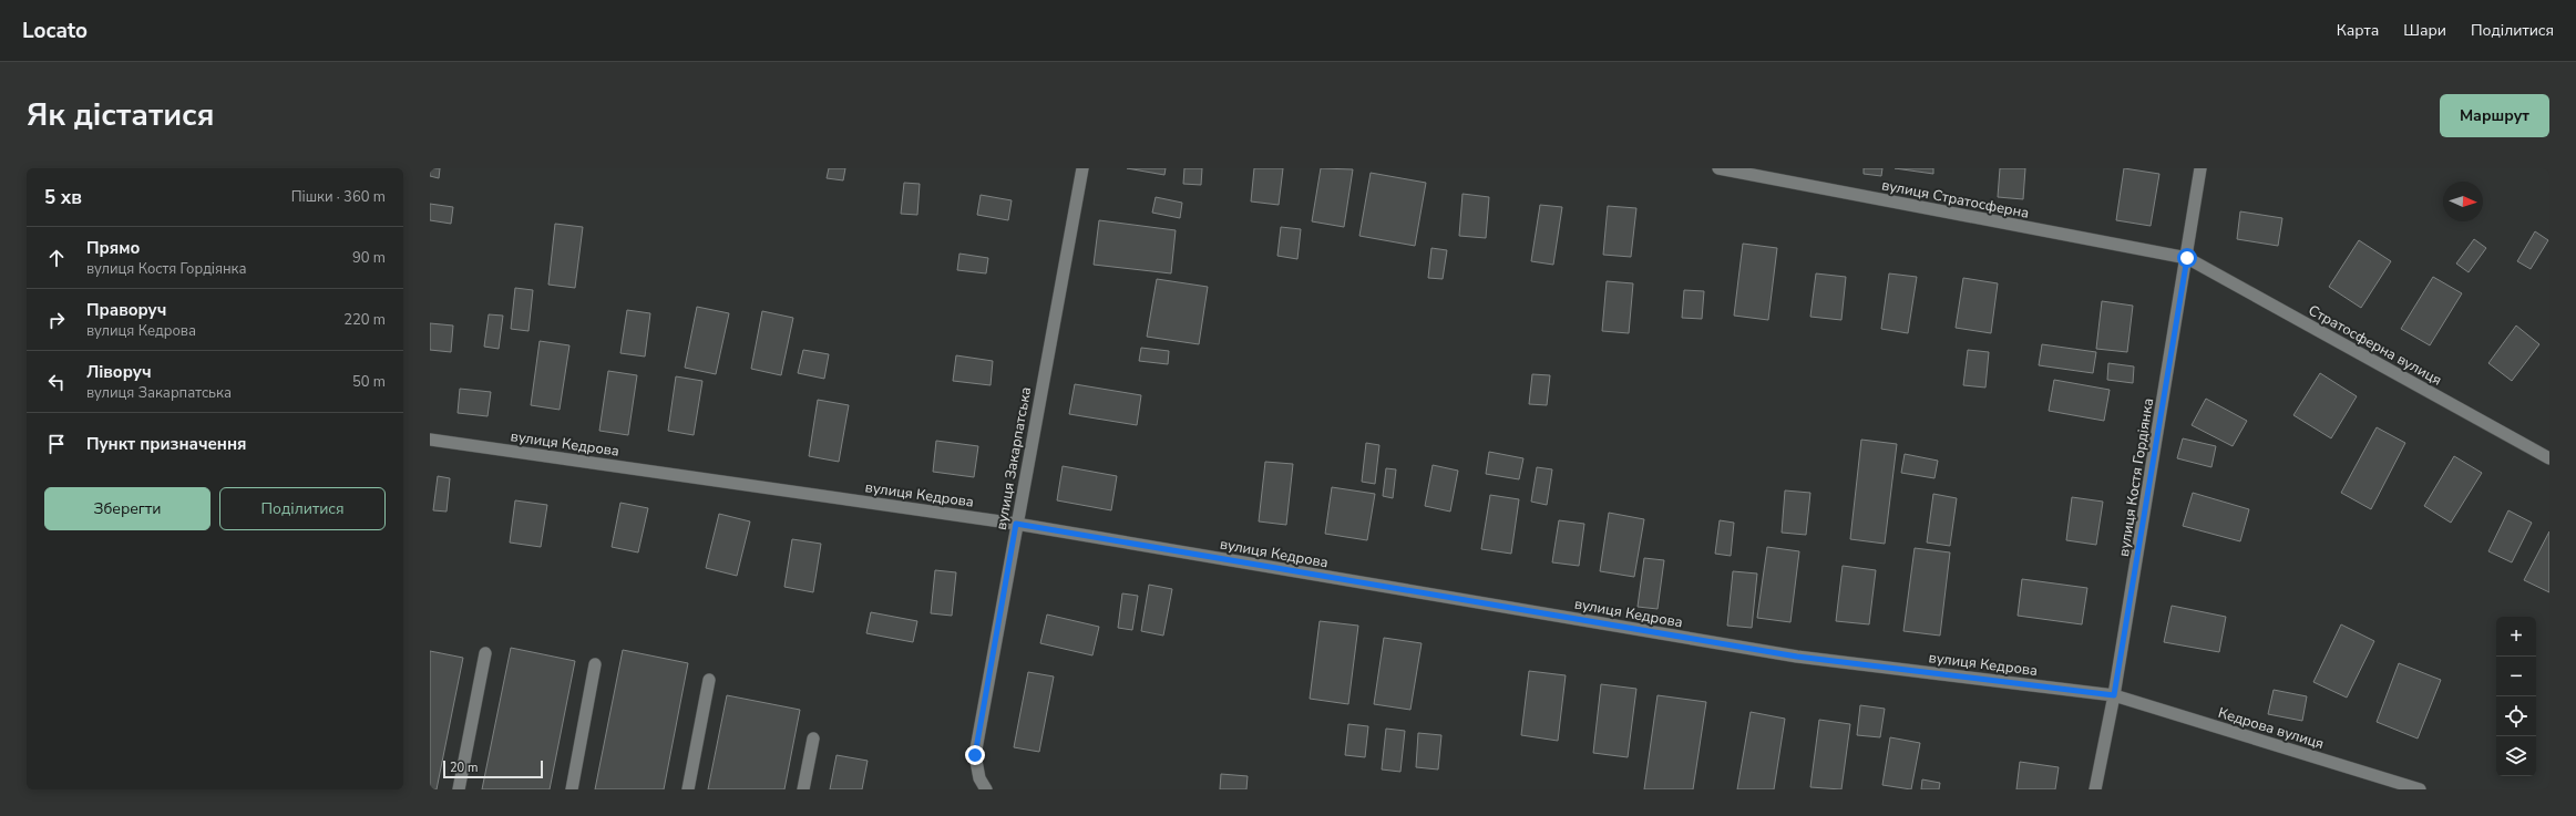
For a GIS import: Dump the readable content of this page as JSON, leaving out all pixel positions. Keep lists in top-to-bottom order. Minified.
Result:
{"streets":{"street":["вулиця Стратосферна","Стратосферна вулиця","вулиця Кедрова","вулиця Закарпатська","вулиця Костя Гордіянка","Кедрова вулиця"]},"crossings":[["вулиця Стратосферна","Стратосферна вулиця"],["вулиця Стратосферна","вулиця Костя Гордіянка"],["Стратосферна вулиця","вулиця Костя Гордіянка"],["вулиця Кедрова","вулиця Закарпатська"],["вулиця Кедрова","вулиця Костя Гордіянка"],["вулиця Кедрова","Кедрова вулиця"],["вулиця Костя Гордіянка","Кедрова вулиця"]],"scale_bar":"20 m","north":"right","page":{"header":"Locato","nav":["Карта","Шари","Поділитися"],"title":"Як дістатися","buttons":["Маршрут",["Зберегти","Поділитися"]],"heading":["5 хв","Пішки · 360 m"],"list":[["Прямо","вулиця Костя Гордіянка","90 m"],["Праворуч","вулиця Кедрова","220 m"],["Ліворуч","вулиця Закарпатська","50 m"],"Пункт призначення"],"map_buttons":["+","−"],"scale":"20 m"}}
